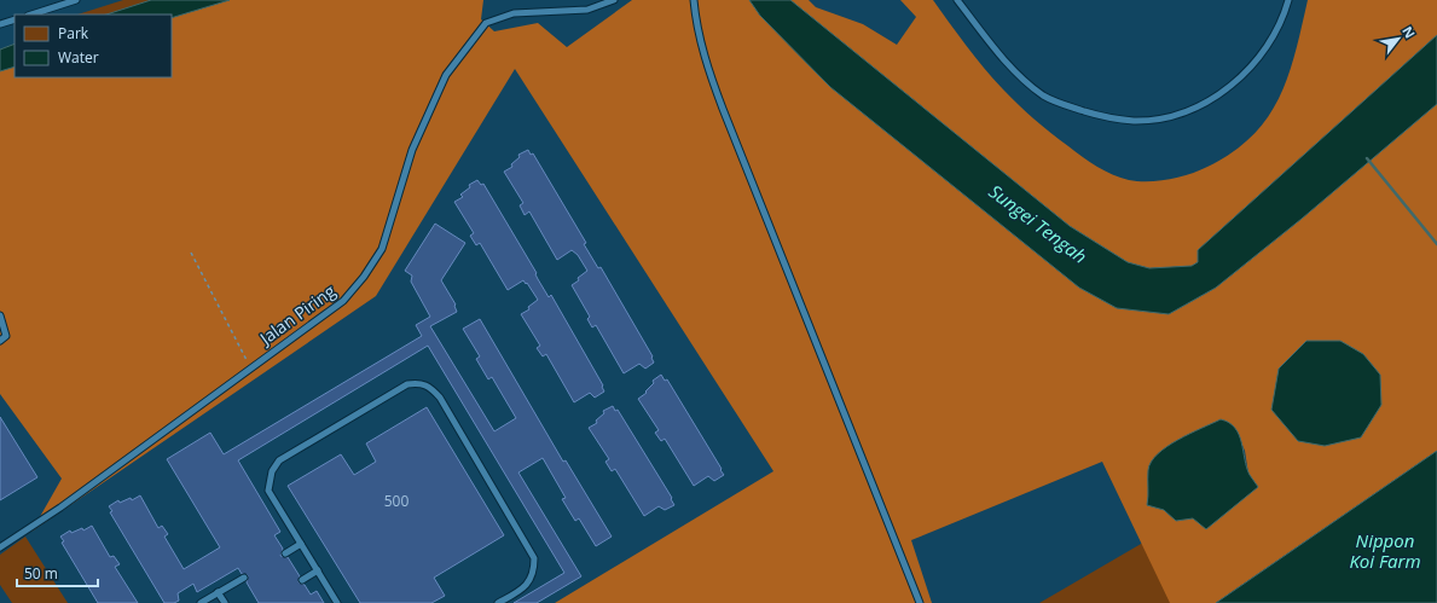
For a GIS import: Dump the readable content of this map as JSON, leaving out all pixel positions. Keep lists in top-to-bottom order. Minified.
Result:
{"streets":{"lane":["Jalan Piring"]},"water":["Sungei Tengah","Nippon Koi Farm"],"house_numbers":["500"],"legend":["Park","Water"],"scale_bar":"50 m","north":"top right"}
